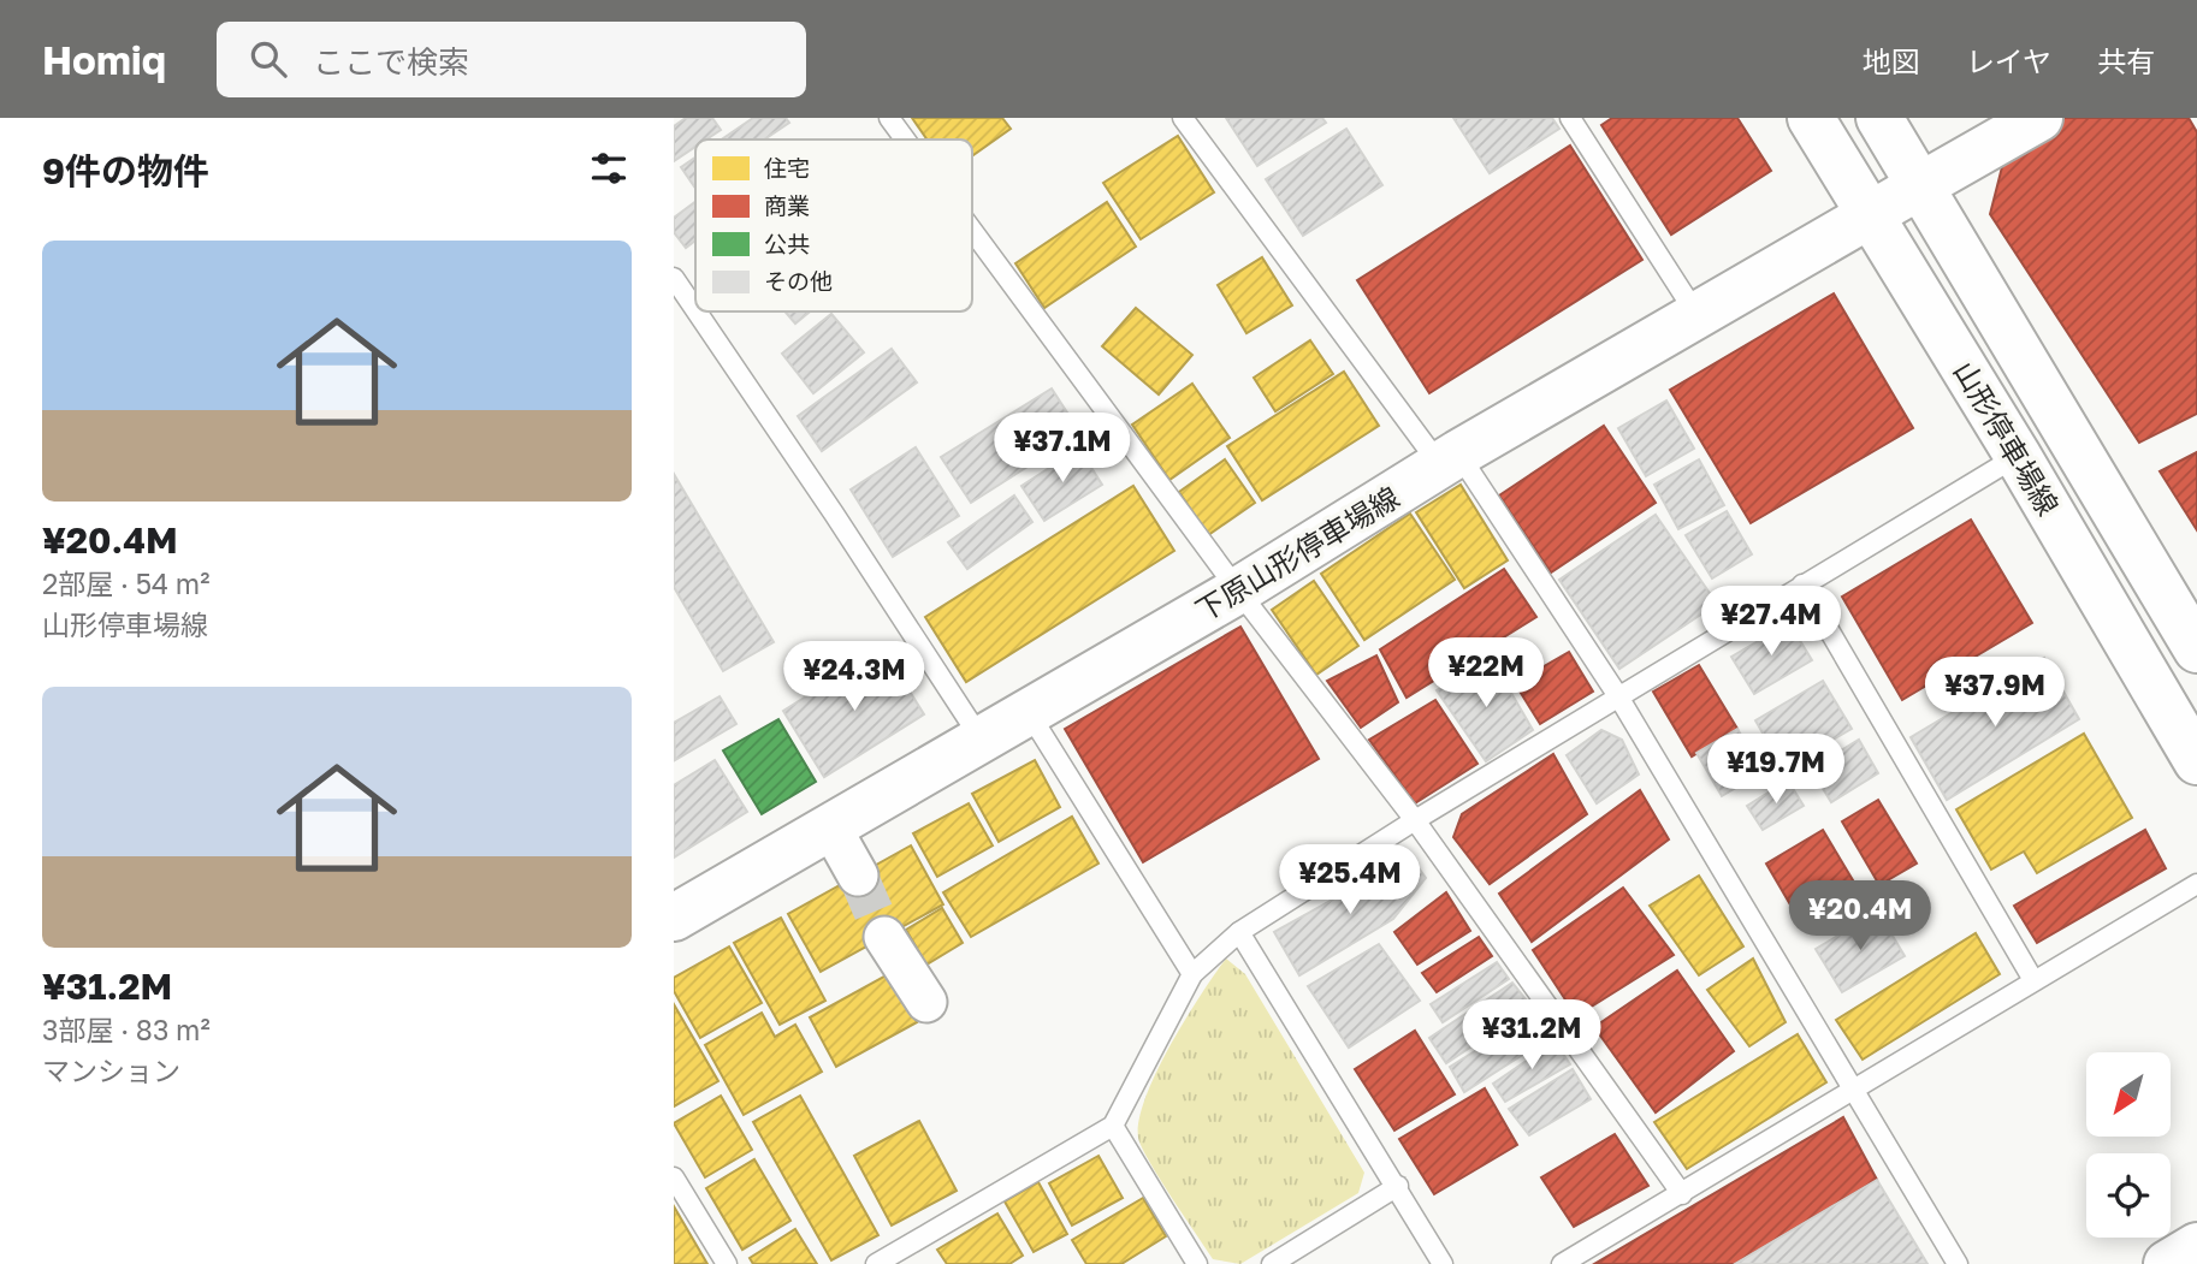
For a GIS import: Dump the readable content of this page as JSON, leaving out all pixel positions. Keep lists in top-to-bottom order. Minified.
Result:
{"streets":{"main road":["山形停車場線","下原山形停車場線"]},"crossings":[["山形停車場線","下原山形停車場線"]],"legend":["住宅","商業","公共","その他"],"north":"bottom left","page":{"header":"Homiq","search":"ここで検索","nav":["地図","レイヤ","共有"],"heading":"9件の物件","list":[{"name":"¥20.4M","note":"2部屋 · 54 m² · 山形停車場線"},{"name":"¥31.2M","note":"3部屋 · 83 m² · マンション"}],"price":["¥37.1M","¥27.4M","¥22M","¥24.3M","¥37.9M","¥19.7M","¥25.4M","¥20.4M","¥31.2M"]}}
